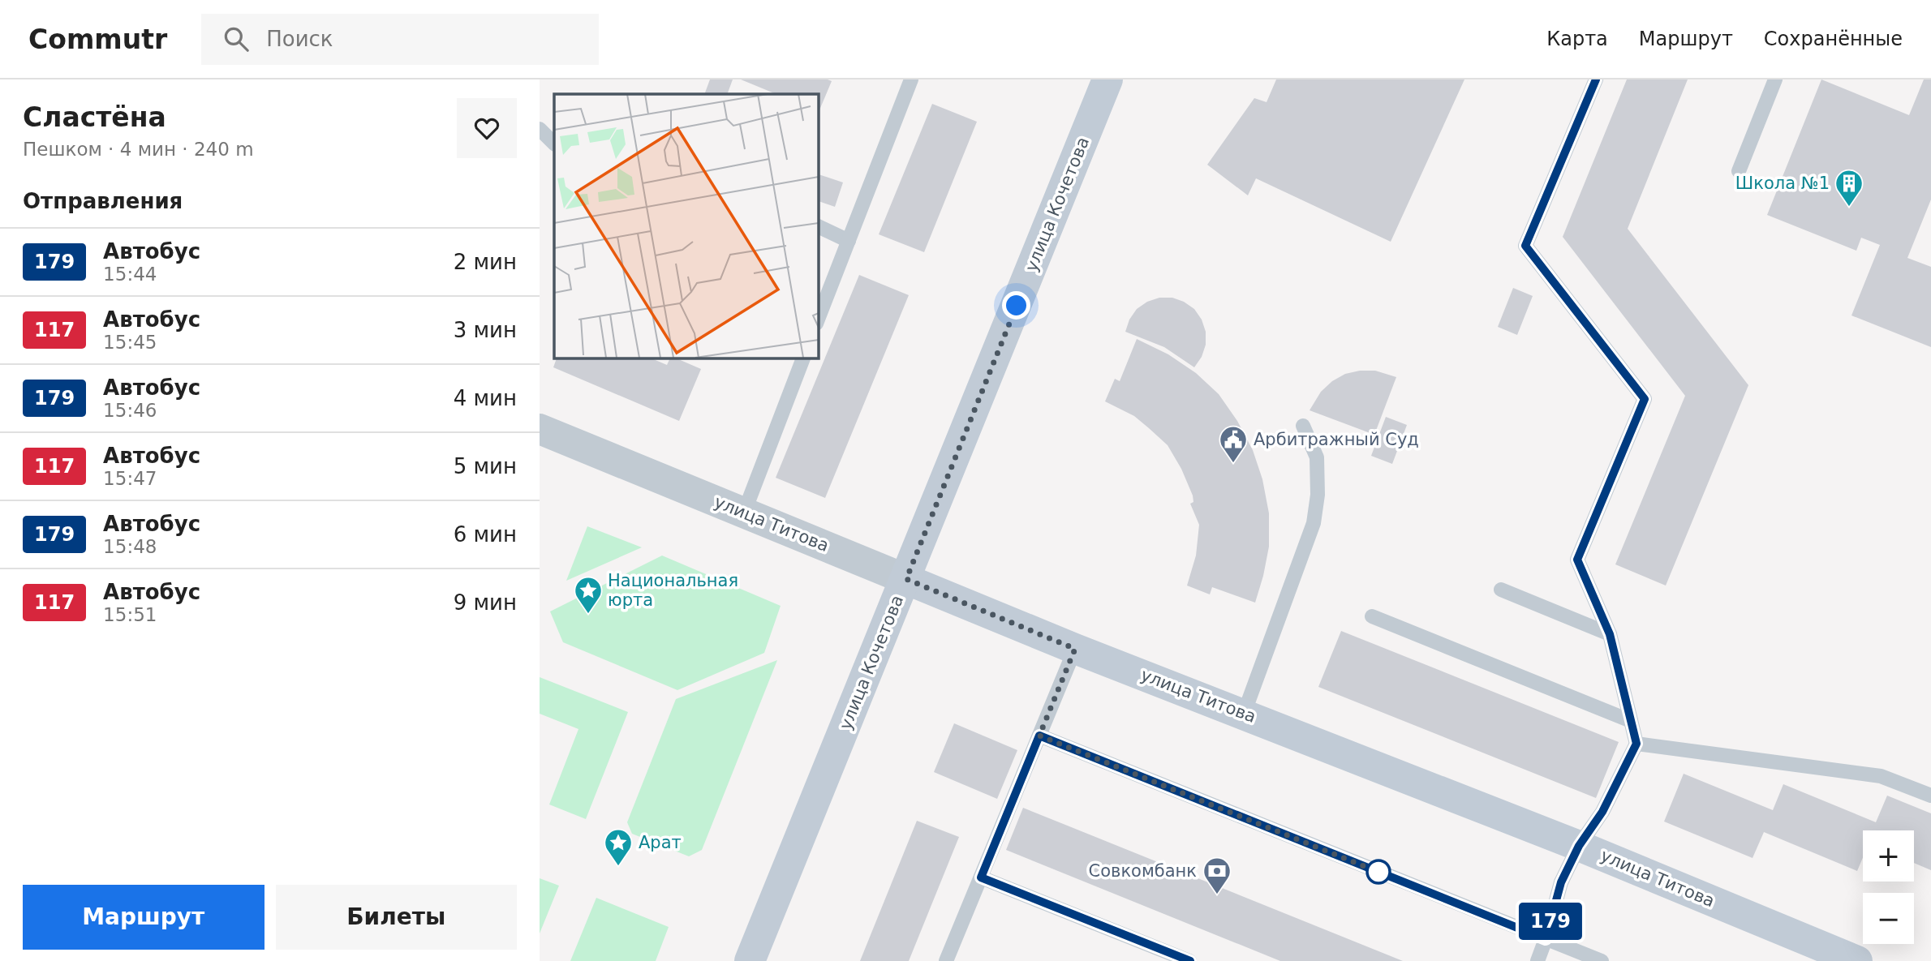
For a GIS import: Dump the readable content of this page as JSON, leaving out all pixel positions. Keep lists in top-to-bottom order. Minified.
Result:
{"streets":{"main road":["улица Кочетова","улица Титова"]},"crossings":[["улица Кочетова","улица Титова"]],"places":{"building":["Школа №1"],"public building":["Арбитражный Суд"],"place":["Национальная юрта","Арат"],"bank":["Совкомбанк"]},"lines":["bus line 179"],"page":{"header":"Commutr","search":"Поиск","nav":["Карта","Маршрут","Сохранённые"],"heading":[["Сластёна","Пешком · 4 мин · 240 m"],"Отправления"],"on_map":"179","list":[{"mark":"179","name":"Автобус","note":"15:44","value":"2 мин"},{"mark":"117","name":"Автобус","note":"15:45","value":"3 мин"},{"mark":"179","name":"Автобус","note":"15:46","value":"4 мин"},{"mark":"117","name":"Автобус","note":"15:47","value":"5 мин"},{"mark":"179","name":"Автобус","note":"15:48","value":"6 мин"},{"mark":"117","name":"Автобус","note":"15:51","value":"9 мин"}],"map_buttons":["+","−"],"buttons":["Маршрут","Билеты"]}}
